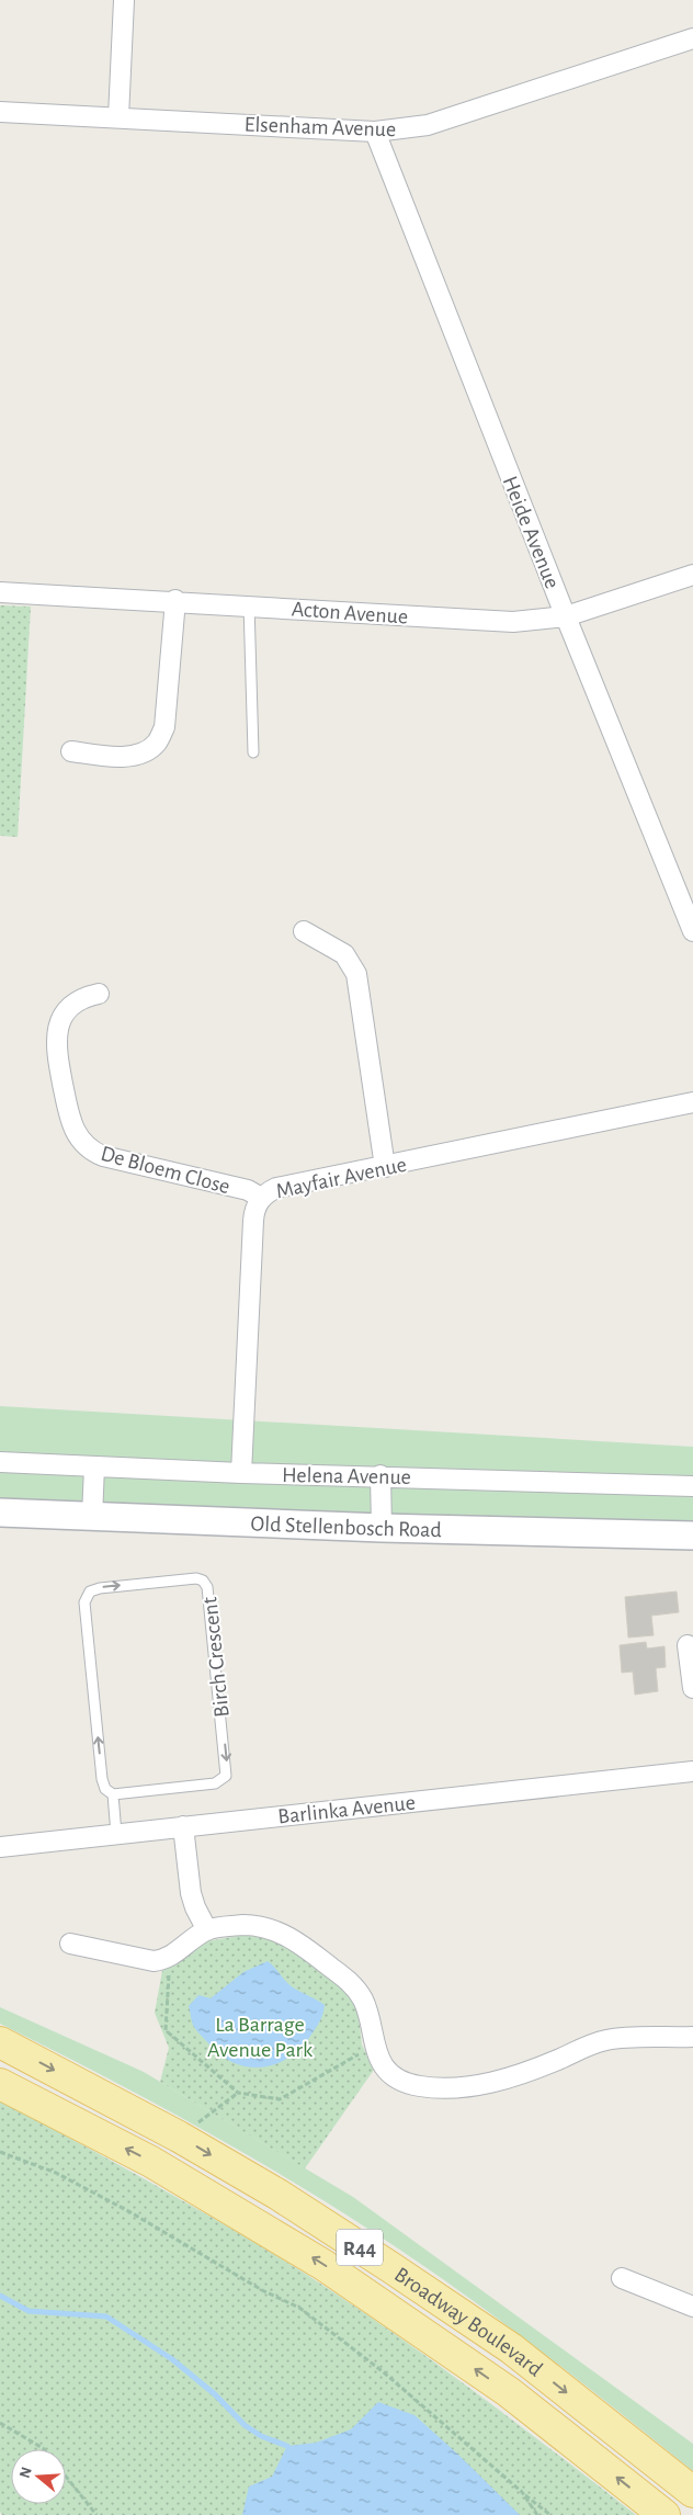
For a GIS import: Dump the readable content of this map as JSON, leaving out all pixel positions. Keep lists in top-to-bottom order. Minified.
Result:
{"streets":{"main road":["R44","Broadway Boulevard"],"street":["Elsenham Avenue","Heide Avenue","Acton Avenue","De Bloem Close","Mayfair Avenue","Helena Avenue","Old Stellenbosch Road","Barlinka Avenue"],"lane":["Birch Crescent"]},"crossings":[["Elsenham Avenue","Heide Avenue"],["Heide Avenue","Acton Avenue"],["De Bloem Close","Mayfair Avenue"],["Mayfair Avenue","Helena Avenue"],["Birch Crescent","Barlinka Avenue"]],"parks":["La Barrage Avenue Park"],"north":"left"}
